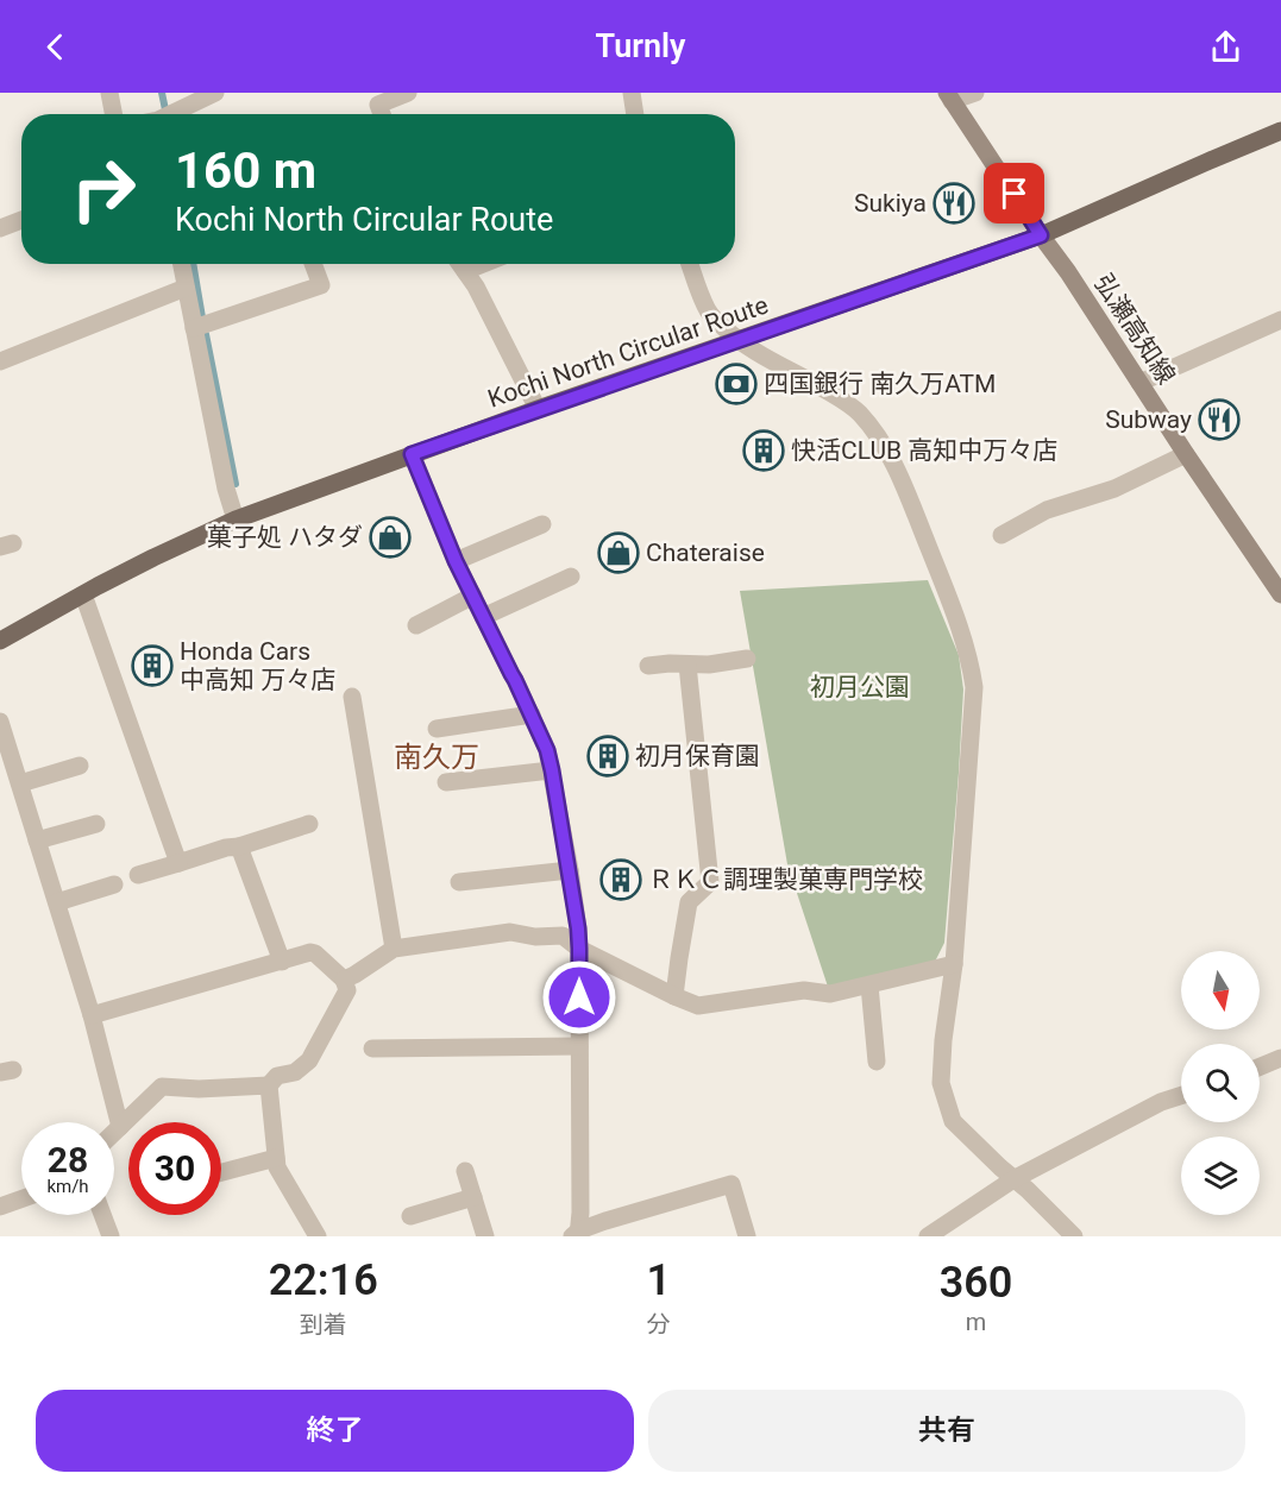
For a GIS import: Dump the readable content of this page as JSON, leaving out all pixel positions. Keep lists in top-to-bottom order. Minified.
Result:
{"streets":{"main road":["弘瀬高知線","Kochi North Circular Route"]},"crossings":[["弘瀬高知線","Kochi North Circular Route"]],"districts":["南久万"],"parks":["初月公園"],"places":{"restaurant":["Sukiya","Subway"],"bank":["四国銀行 南久万ATM"],"building":["快活CLUB 高知中万々店","Honda Cars 中高知 万々店","初月保育園","ＲＫＣ調理製菓専門学校"],"shop":["菓子処 ハタダ","Chateraise"]},"north":"bottom","page":{"header":"Turnly","turn":["160 m","Kochi North Circular Route"],"speed":"28 km/h","limit":"30","eta":["22:16","到着","1","分","360","m"],"buttons":["終了","共有"]}}
